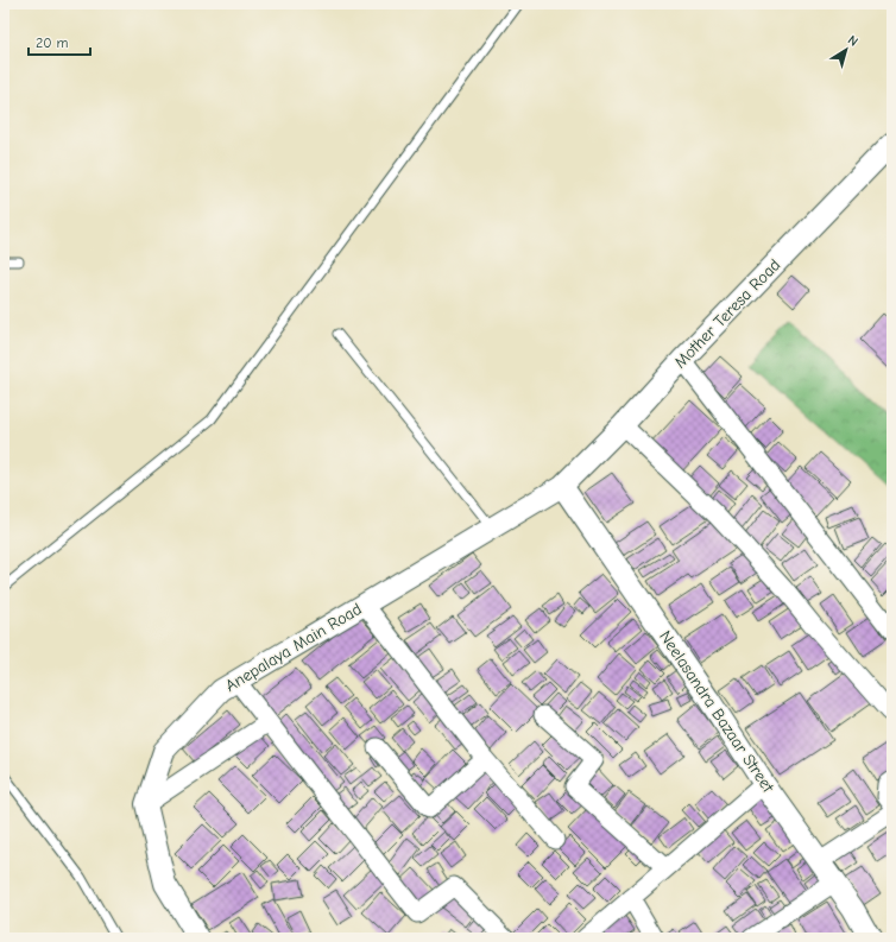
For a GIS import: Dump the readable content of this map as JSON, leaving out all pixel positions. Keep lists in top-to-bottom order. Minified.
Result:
{"streets":{"street":["Mother Teresa Road","Anepalaya Main Road","Neelasandra Bazaar Street"]},"crossings":[["Mother Teresa Road","Anepalaya Main Road"],["Mother Teresa Road","Neelasandra Bazaar Street"],["Anepalaya Main Road","Neelasandra Bazaar Street"]],"scale_bar":"20 m","north":"top right"}
